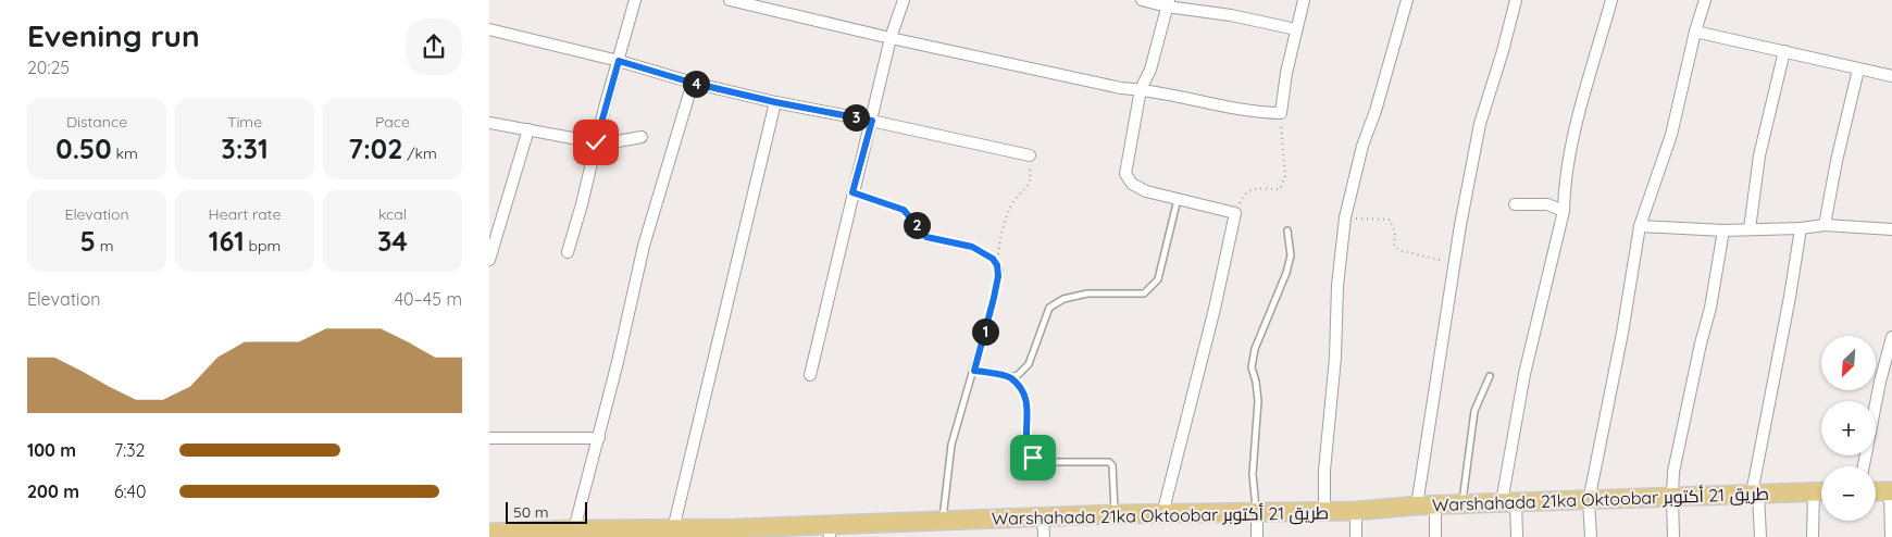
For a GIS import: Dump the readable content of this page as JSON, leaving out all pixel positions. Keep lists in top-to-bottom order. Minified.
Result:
{"streets":{"main road":["Warshahada 21ka Oktoobar طريق 21 أكتوبر"]},"scale_bar":"50 m","north":"bottom left","page":{"heading":["Evening run","20:25"],"pins":["4","3","2","1"],"stats":[["Distance","0.50 km"],["Time","3:31"],["Pace","7:02 /km"],["Elevation","5 m"],["Heart rate","161 bpm"],["kcal","34"]],"chart":["Elevation","40–45 m"],"map_buttons":["+","−"],"list":[{"name":"100 m","note":"7:32"},{"name":"200 m","note":"6:40"}],"scale":"50 m"}}
